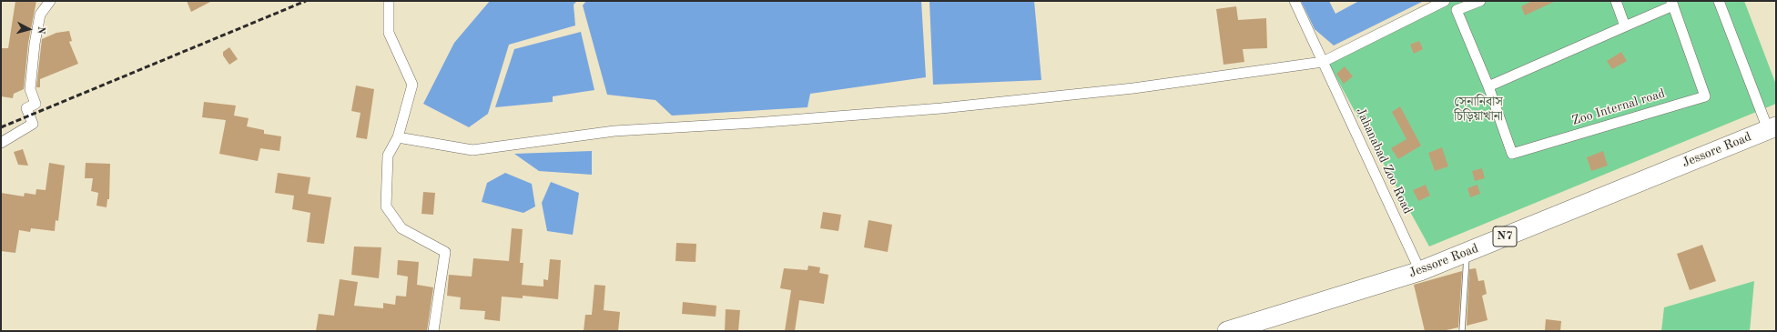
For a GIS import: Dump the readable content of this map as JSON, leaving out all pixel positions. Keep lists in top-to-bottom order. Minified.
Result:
{"streets":{"highway":["Jessore Road","N7"],"street":["Zoo Internal road","Jahanabad Zoo Road"]},"crossings":[["Jessore Road","Jahanabad Zoo Road"]],"parks":["সেনানিবাস চিড়িয়াখানা"],"north":"right"}
